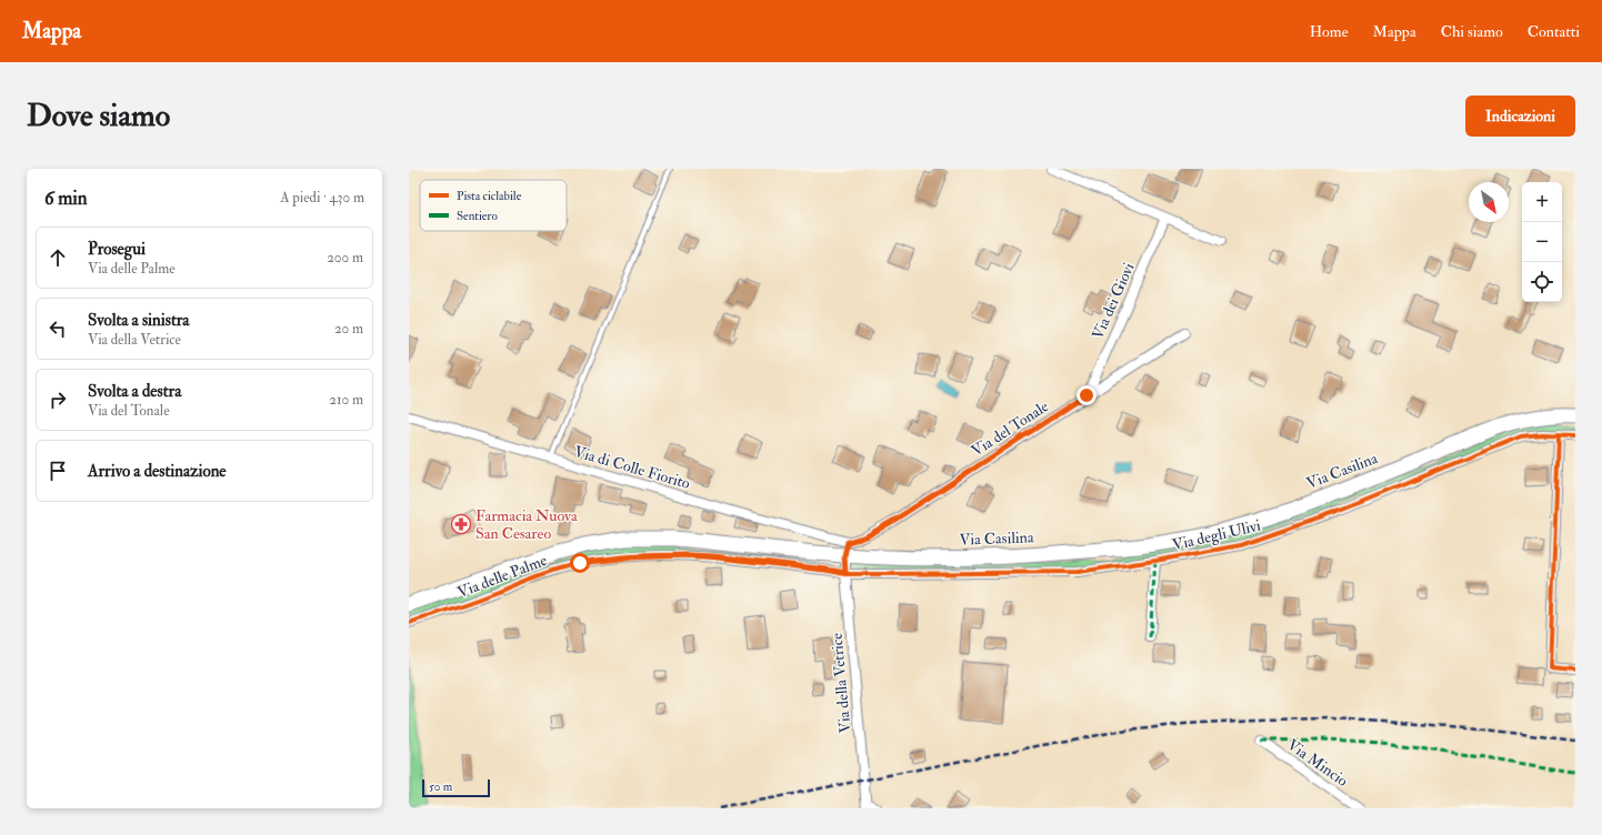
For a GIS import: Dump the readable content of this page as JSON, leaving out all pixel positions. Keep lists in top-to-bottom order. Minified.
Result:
{"streets":{"main road":["Via Casilina"],"street":["Via dei Giovi","Via del Tonale","Via di Colle Fiorito","Via degli Ulivi","Via delle Palme","Via della Vetrice","Via Mincio"]},"crossings":[["Via dei Giovi","Via del Tonale"],["Via del Tonale","Via di Colle Fiorito"],["Via del Tonale","Via Casilina"],["Via del Tonale","Via della Vetrice"],["Via di Colle Fiorito","Via Casilina"],["Via di Colle Fiorito","Via della Vetrice"],["Via Casilina","Via della Vetrice"],["Via degli Ulivi","Via delle Palme"],["Via degli Ulivi","Via della Vetrice"],["Via delle Palme","Via della Vetrice"]],"places":{"pharmacy":["Farmacia Nuova San Cesareo"]},"legend":["Pista ciclabile","Sentiero"],"scale_bar":"50 m","north":"bottom right","page":{"header":"Mappa","nav":["Home","Mappa","Chi siamo","Contatti"],"buttons":"Indicazioni","title":"Dove siamo","heading":["6 min","A piedi · 430 m"],"map_buttons":["+","−"],"list":[["Prosegui","Via delle Palme","200 m"],["Svolta a sinistra","Via della Vetrice","20 m"],["Svolta a destra","Via del Tonale","210 m"],"Arrivo a destinazione"],"scale":"50 m"}}
